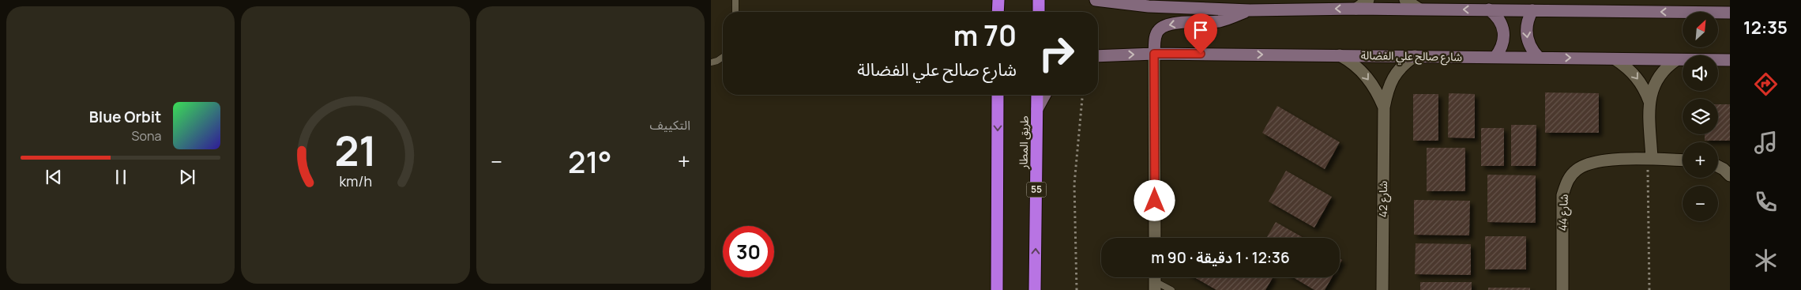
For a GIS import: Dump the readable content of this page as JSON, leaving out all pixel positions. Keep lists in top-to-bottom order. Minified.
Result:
{"streets":{"highway":["طريق المطار","55"],"street":["شارع صالح علي الفضالة","شارع 42","شارع 44"]},"crossings":[["شارع صالح علي الفضالة","شارع 42"]],"north":"top right","page":{"tabs":"12:35","tile":"التكييف","map_buttons":["+","−"],"turn":["70 m","شارع صالح علي الفضالة"],"song":["Blue Orbit","Sona"],"heat":["−","21°","+"],"limit":"30","trip":"12:36 · 1 دقيقة · 90 m","gauge":["21","km/h"]}}
